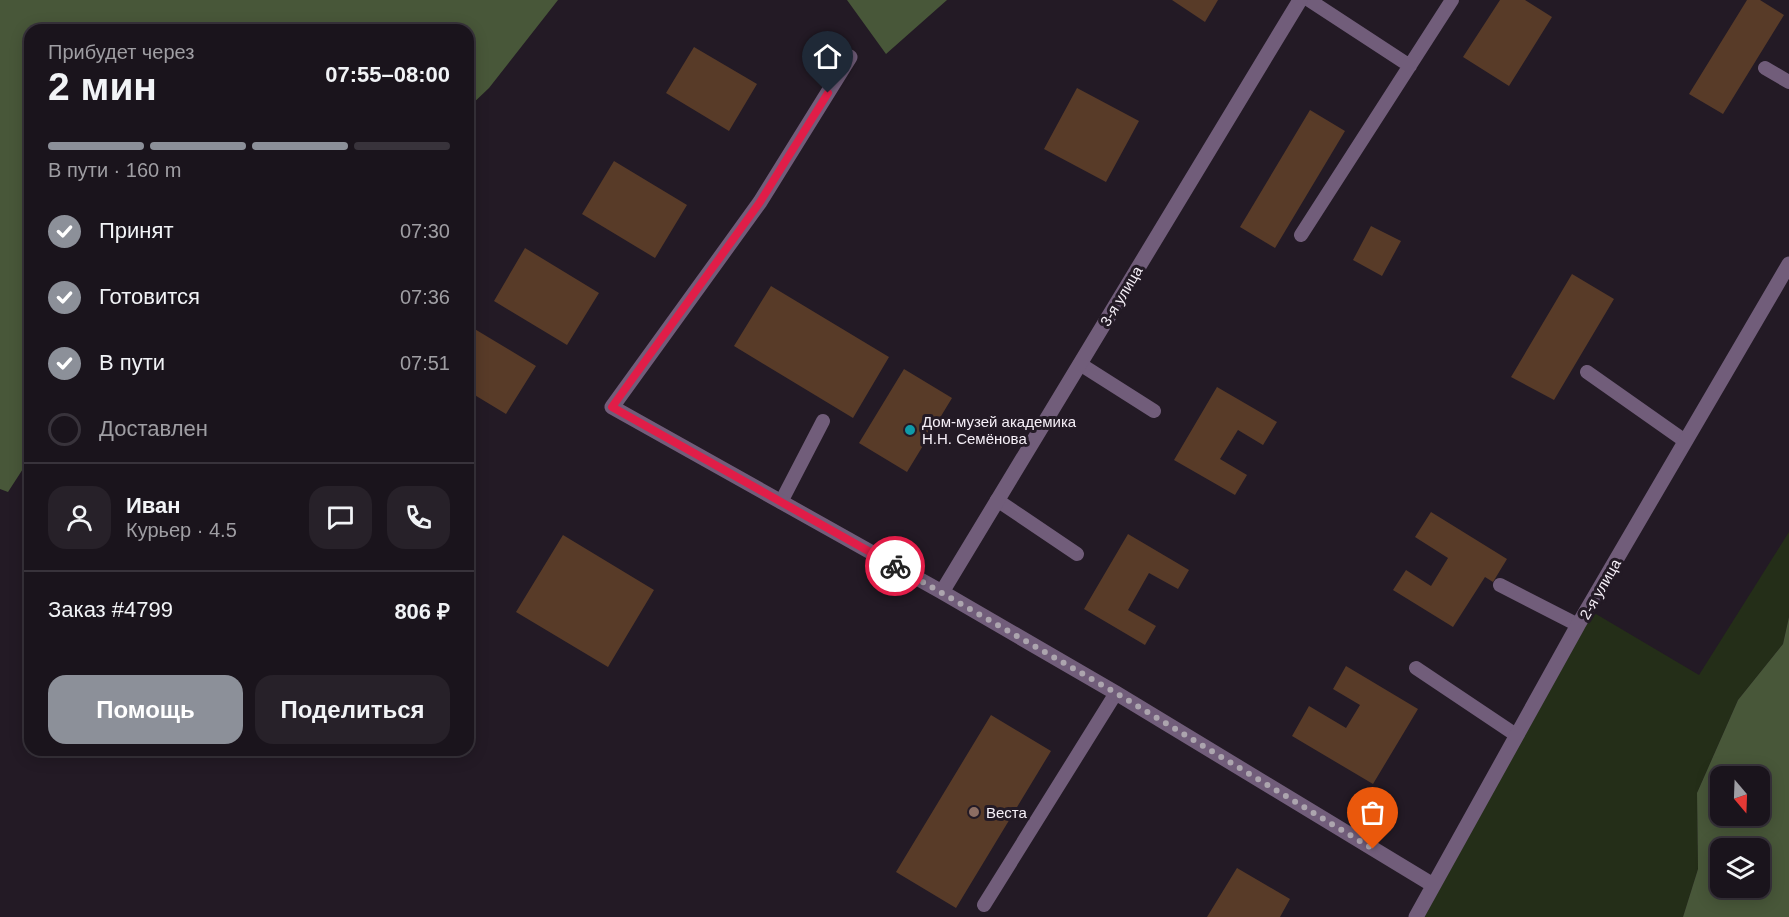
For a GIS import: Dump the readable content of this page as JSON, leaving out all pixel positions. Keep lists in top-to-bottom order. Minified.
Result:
{"streets":{"street":["3-я улица","2-я улица"]},"places":["Дом-музей академика Н.Н. Семёнова","Веста"],"north":"bottom","page":{"heading":["2 мин","Прибудет через","07:55–08:00"],"panel":["Иван","Курьер · 4.5","Заказ #4799","806 ₽"],"bar":"В пути · 160 m","list":[["Принят","07:30"],["Готовится","07:36"],["В пути","07:51"],"Доставлен"],"buttons":["Помощь","Поделиться"]}}
